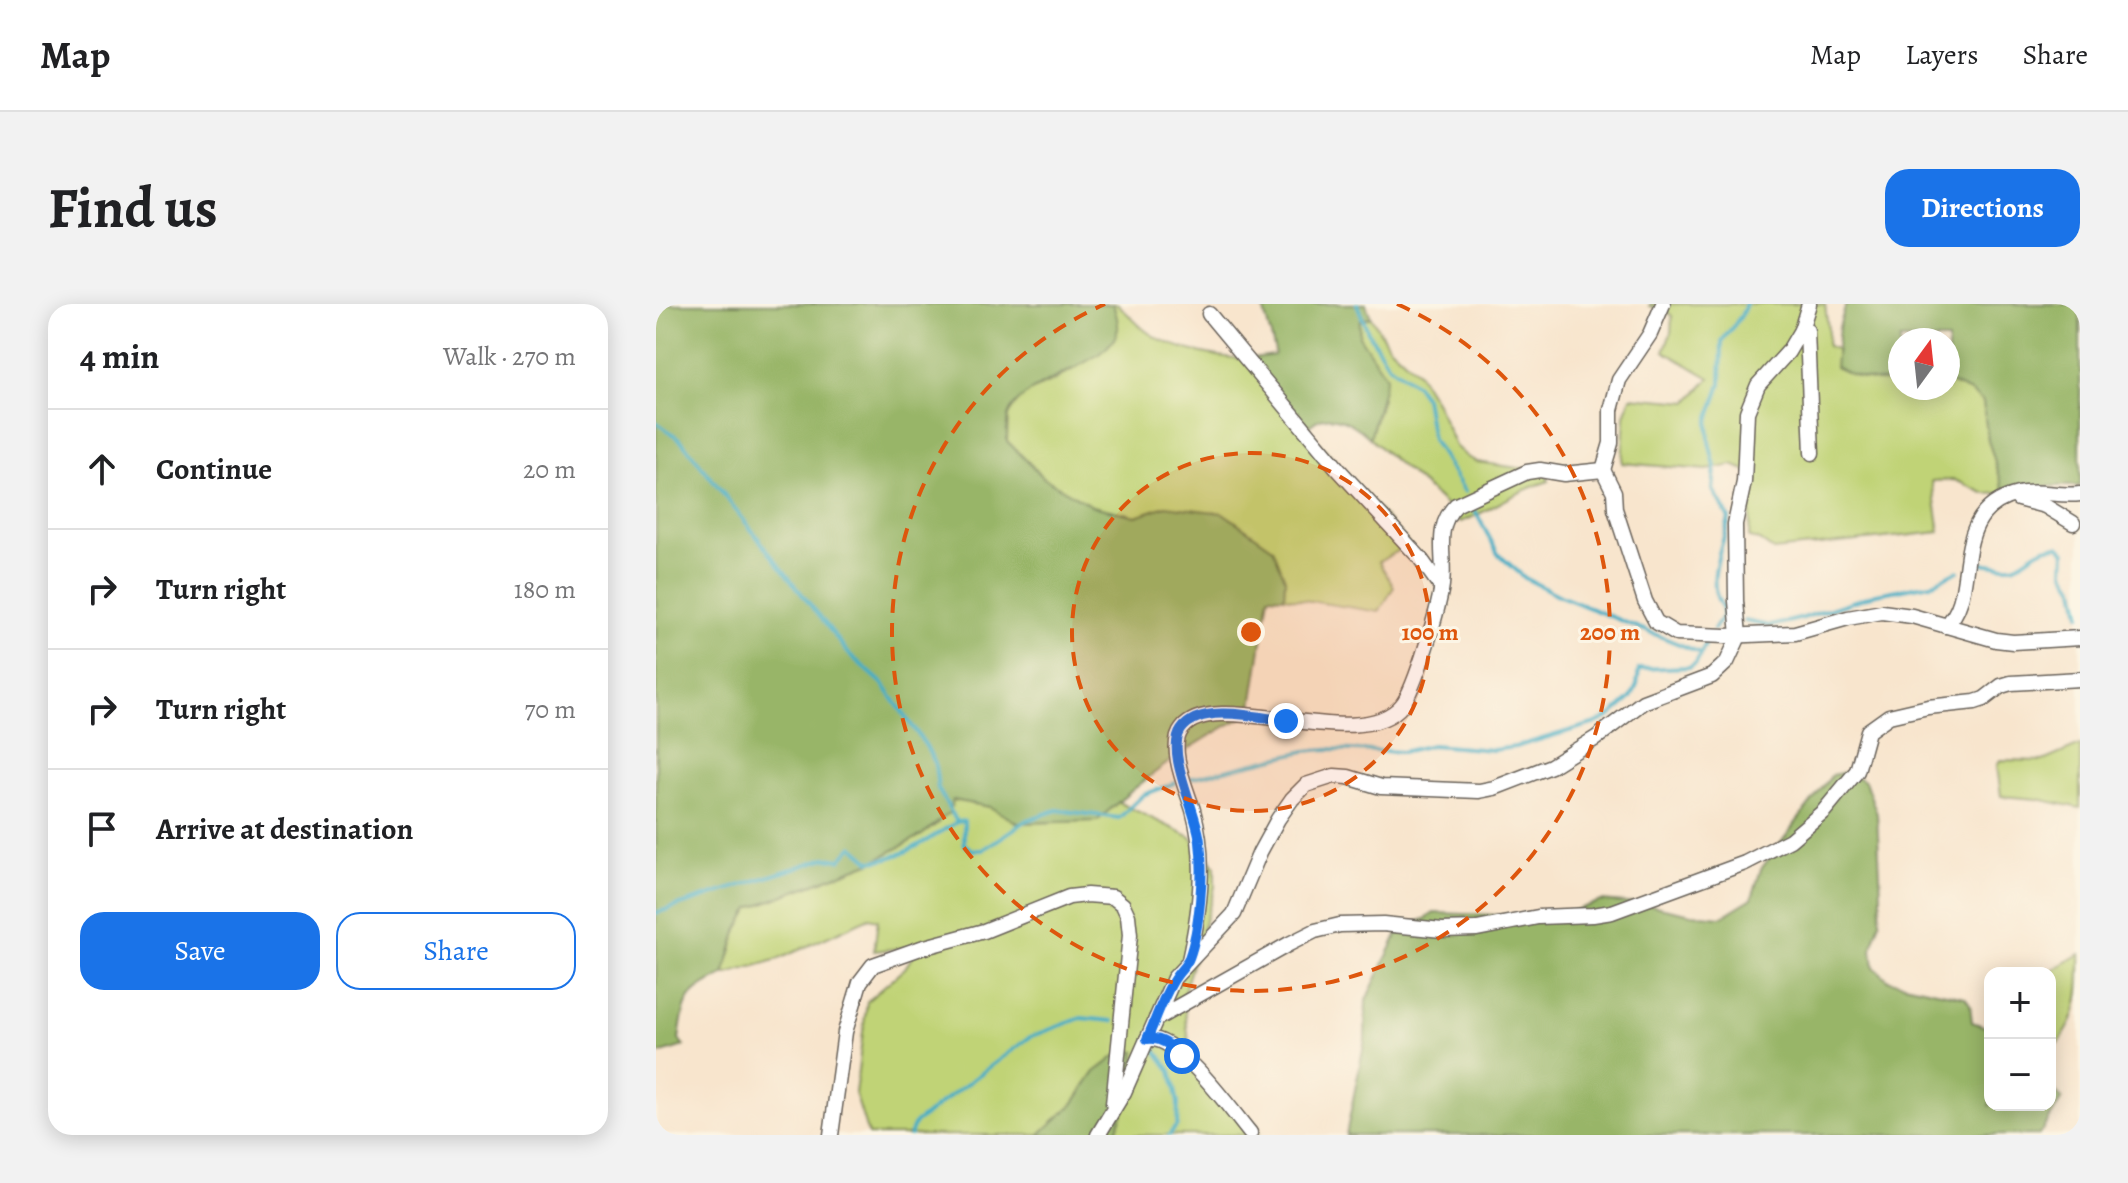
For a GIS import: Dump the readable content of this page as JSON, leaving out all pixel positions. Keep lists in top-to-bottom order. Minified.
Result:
{"north":"top","page":{"header":"Map","nav":["Map","Layers","Share"],"buttons":["Directions",["Save","Share"]],"title":"Find us","heading":["4 min","Walk · 270 m"],"list":[["Continue","20 m"],["Turn right","180 m"],["Turn right","70 m"],"Arrive at destination"],"map_buttons":["+","−"]},"rings":["100 m","200 m"]}
